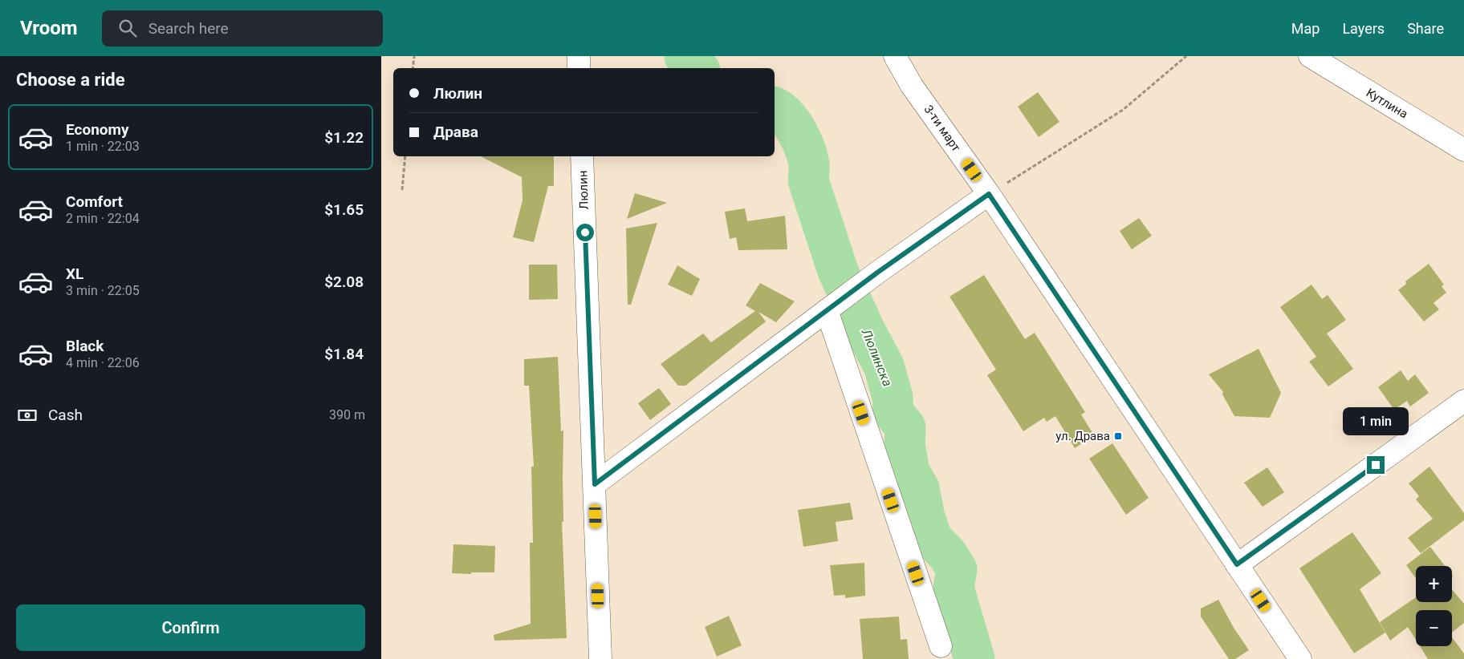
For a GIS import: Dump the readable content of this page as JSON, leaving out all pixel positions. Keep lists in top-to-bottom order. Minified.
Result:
{"streets":{"street":["Кутлина","3-ти март","Люлин"]},"water":["Люлинска"],"places":{"transit":["ул. Драва"]},"page":{"header":"Vroom","search":"Search here","nav":["Map","Layers","Share"],"heading":"Choose a ride","banner":["Люлин","Драва"],"list":[{"name":"Economy","note":"1 min · 22:03","value":"$1.22"},{"name":"Comfort","note":"2 min · 22:04","value":"$1.65"},{"name":"XL","note":"3 min · 22:05","value":"$2.08"},{"name":"Black","note":"4 min · 22:06","value":"$1.84"}],"pay":["Cash","390 m"],"bubble":"1 min","map_buttons":["+","−"],"buttons":"Confirm"}}
